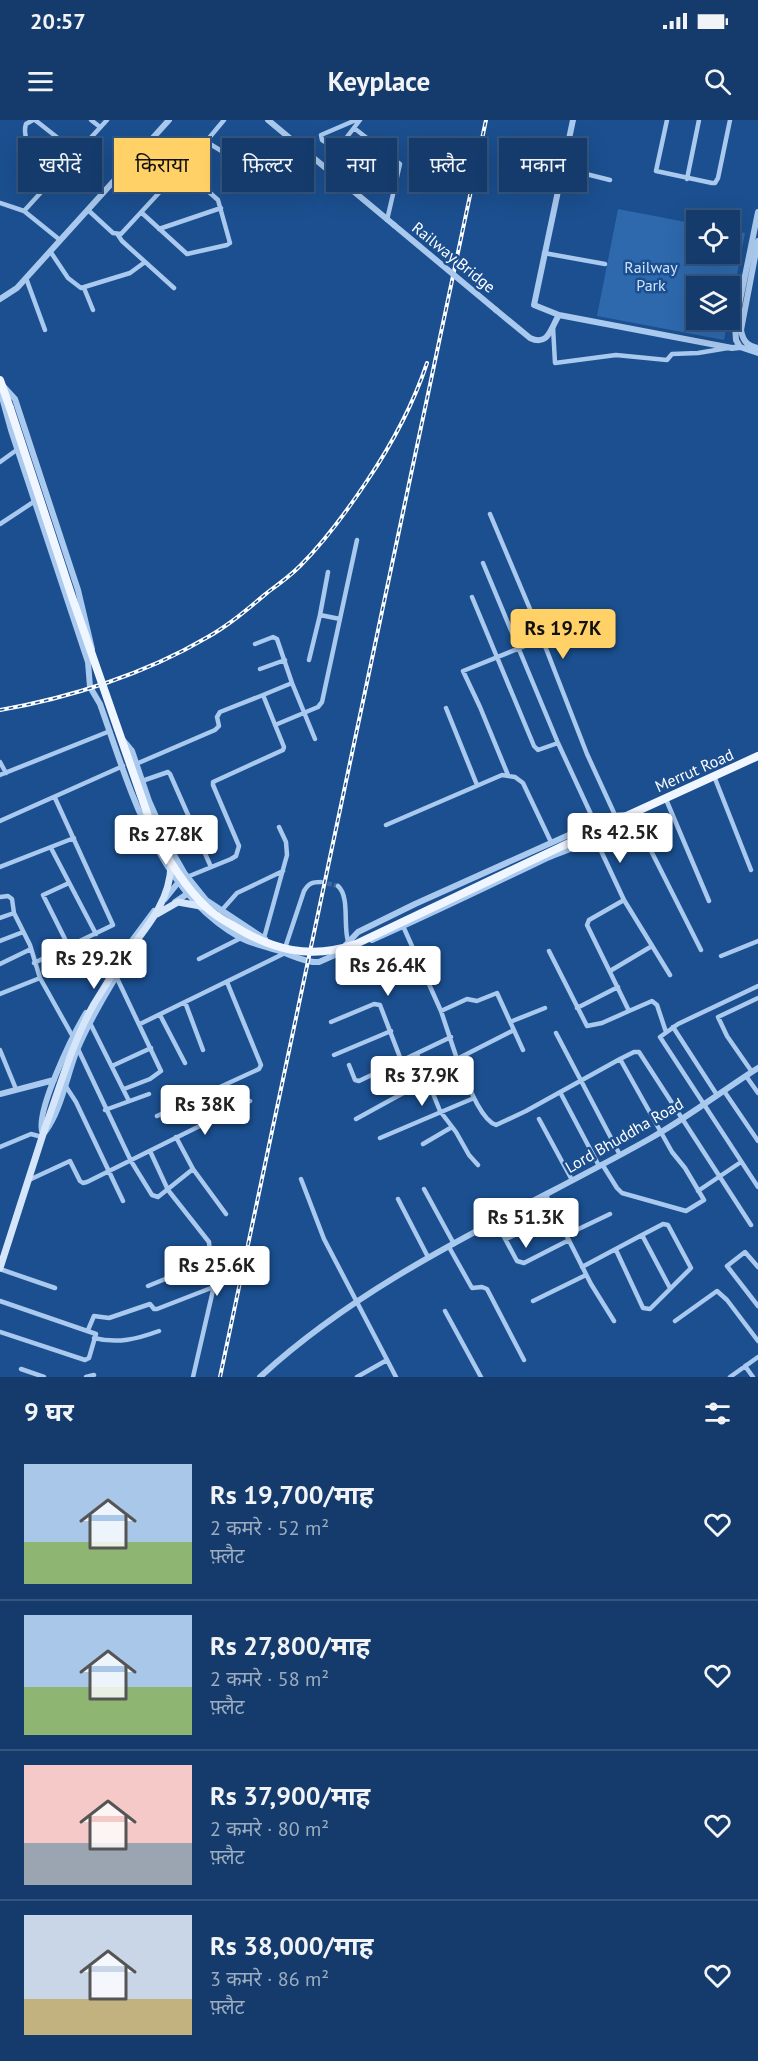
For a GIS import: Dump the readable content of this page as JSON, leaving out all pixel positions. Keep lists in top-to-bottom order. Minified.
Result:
{"streets":{"main road":["Merrut Road"],"street":["Railway Bridge","Lord Bhuddha Road"]},"parks":["Railway Park"],"page":{"status":"20:57","header":"Keyplace","chip":["खरीदें","किराया","फ़िल्टर","नया","फ़्लैट","मकान"],"price":["Rs 19.7K","Rs 42.5K","Rs 27.8K","Rs 29.2K","Rs 26.4K","Rs 37.9K","Rs 38K","Rs 51.3K","Rs 25.6K"],"heading":"9 घर","list":[{"name":"Rs 19,700/माह","note":"2 कमरे · 52 m² · फ़्लैट"},{"name":"Rs 27,800/माह","note":"2 कमरे · 58 m² · फ़्लैट"},{"name":"Rs 37,900/माह","note":"2 कमरे · 80 m² · फ़्लैट"},{"name":"Rs 38,000/माह","note":"3 कमरे · 86 m² · फ़्लैट"}]}}
